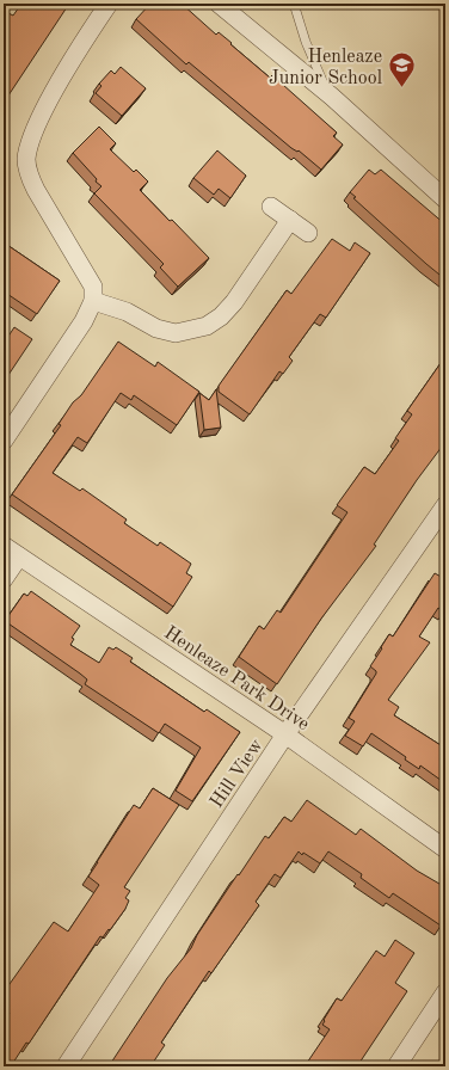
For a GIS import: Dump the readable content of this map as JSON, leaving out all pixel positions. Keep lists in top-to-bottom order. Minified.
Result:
{"streets":{"street":["Henleaze Park Drive","Hill View"]},"crossings":[["Henleaze Park Drive","Hill View"]],"places":{"school or university":["Henleaze Junior School"]}}
